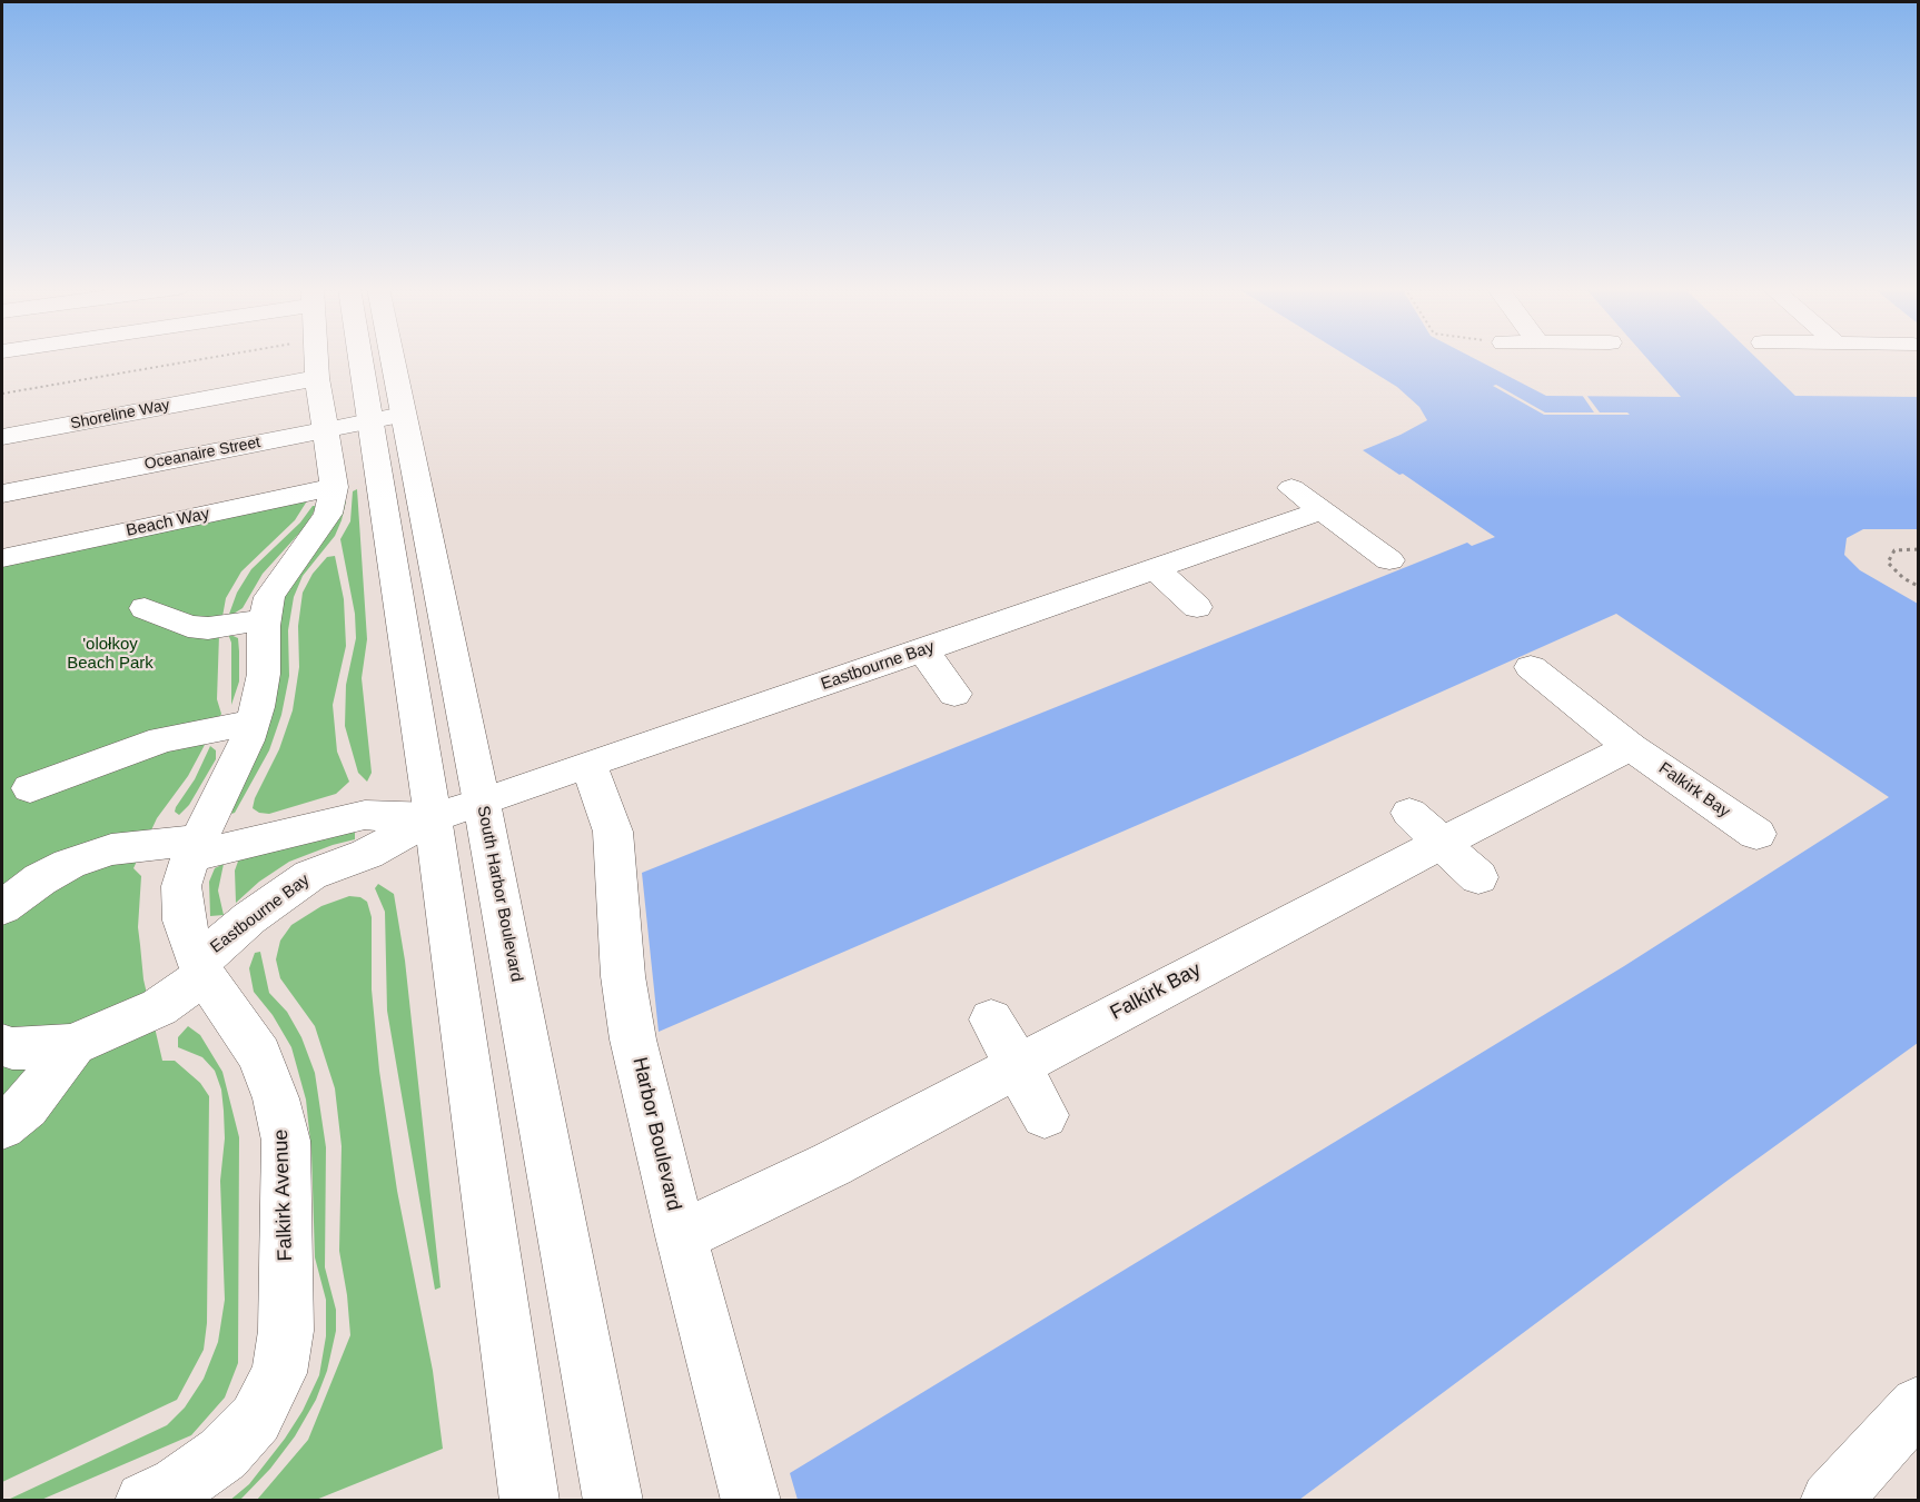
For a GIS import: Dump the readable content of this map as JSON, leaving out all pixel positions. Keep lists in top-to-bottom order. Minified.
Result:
{"streets":{"street":["Shoreline Way","Oceanaire Street","Beach Way","Eastbourne Bay","Falkirk Bay","South Harbor Boulevard","Harbor Boulevard","Falkirk Avenue"]},"crossings":[["Oceanaire Street","South Harbor Boulevard"],["Beach Way","Falkirk Avenue"],["Eastbourne Bay","South Harbor Boulevard"],["Eastbourne Bay","Harbor Boulevard"],["Eastbourne Bay","Falkirk Avenue"],["Falkirk Bay","Harbor Boulevard"]],"parks":["'olołkoy Beach Park"]}
